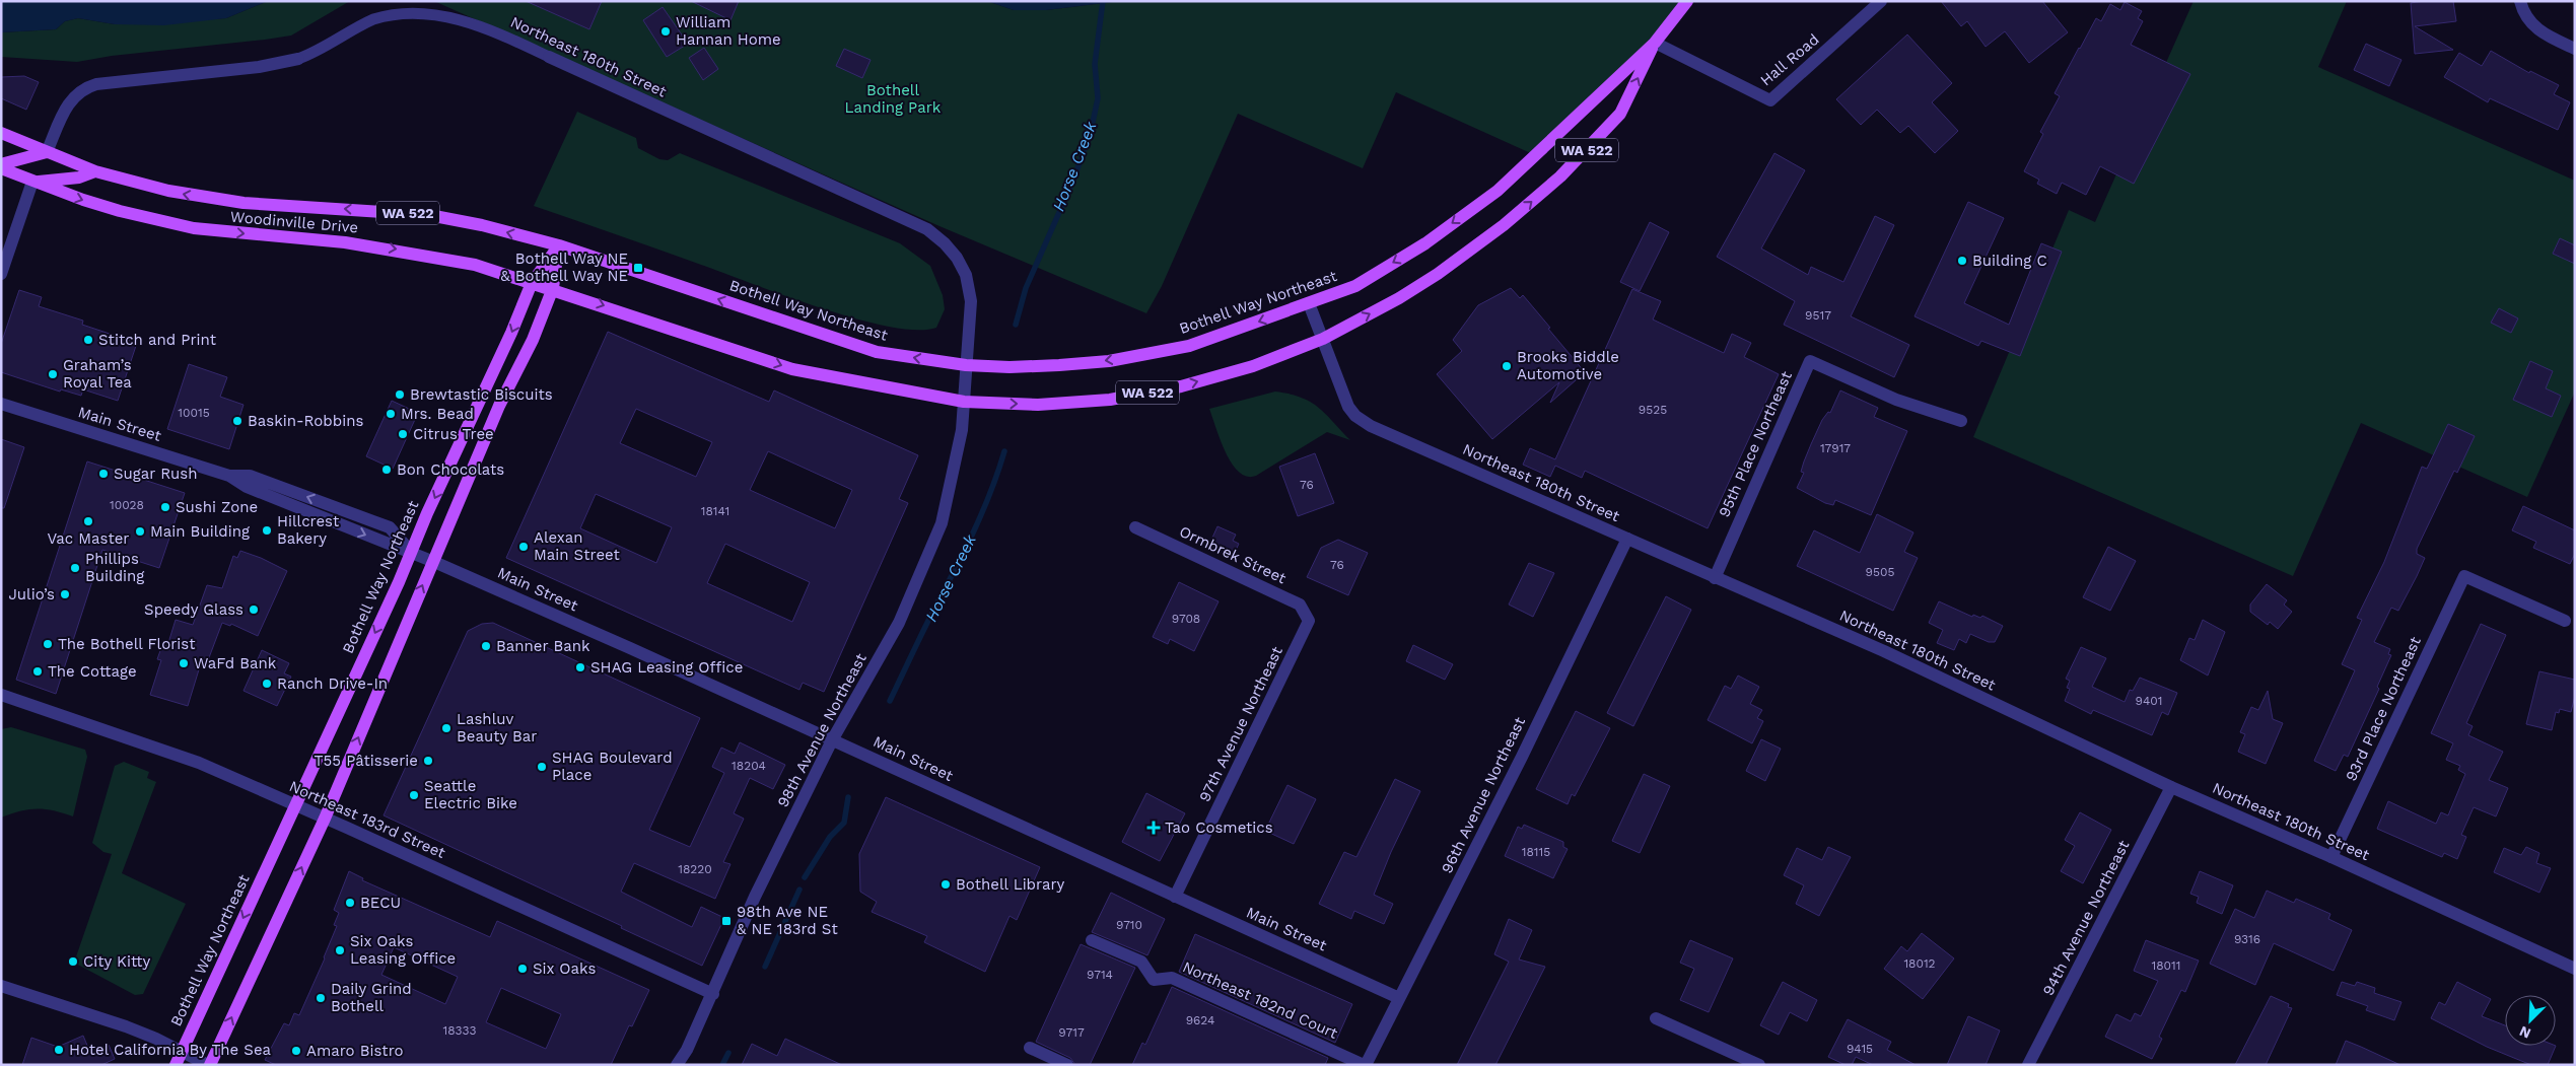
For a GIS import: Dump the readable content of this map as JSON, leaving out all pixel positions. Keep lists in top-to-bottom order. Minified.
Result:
{"streets":{"main road":["WA 522","Woodinville Drive","Bothell Way Northeast"],"street":["Northeast 180th Street","Hall Road","Main Street","95th Place Northeast","Ormbrek Street","93rd Place Northeast","97th Avenue Northeast","98th Avenue Northeast","96th Avenue Northeast","Northeast 183rd Street","94th Avenue Northeast","Northeast 182nd Court"]},"crossings":[["Northeast 180th Street","Woodinville Drive"],["Northeast 180th Street","Bothell Way Northeast"],["Northeast 180th Street","95th Place Northeast"],["Northeast 180th Street","93rd Place Northeast"],["Northeast 180th Street","98th Avenue Northeast"],["Northeast 180th Street","96th Avenue Northeast"],["Northeast 180th Street","94th Avenue Northeast"],["Hall Road","Bothell Way Northeast"],["Woodinville Drive","Bothell Way Northeast"],["Bothell Way Northeast","Main Street"],["Bothell Way Northeast","98th Avenue Northeast"],["Bothell Way Northeast","Northeast 183rd Street"],["Main Street","97th Avenue Northeast"],["Main Street","98th Avenue Northeast"],["Main Street","96th Avenue Northeast"],["Ormbrek Street","97th Avenue Northeast"],["98th Avenue Northeast","Northeast 183rd Street"],["96th Avenue Northeast","Northeast 182nd Court"]],"water":["Horse Creek"],"parks":["Bothell Landing Park"],"places":{"other":["William Hannan Home","Building C","Stitch and Print","Brooks Biddle Automotive","Graham’s Royal Tea","Brewtastic Biscuits","Mrs. Bead","Baskin-Robbins","Citrus Tree","Bon Chocolats","Sugar Rush","Sushi Zone","Vac Master","Hillcrest Bakery","Main Building","Alexan Main Street","Phillips Building","Julio’s","Speedy Glass","The Bothell Florist","Banner Bank","WaFd Bank","SHAG Leasing Office","The Cottage","Ranch Drive-In","Lashluv Beauty Bar","T55 Pâtisserie","SHAG Boulevard Place","Seattle Electric Bike","Bothell Library","BECU","Six Oaks Leasing Office","City Kitty","Six Oaks","Daily Grind Bothell","Hotel California By The Sea","Amaro Bistro"],"transit":["Bothell Way NE & Bothell Way NE","98th Ave NE & NE 183rd St"],"health":["Tao Cosmetics"]},"house_numbers":["9517","9525","10015","17917","76","10028","18141","76","9505","9708","9401","18204","18115","18220","9710","9316","18012","18011","9714","9624","18333","9717","9415"],"north":"bottom left"}
